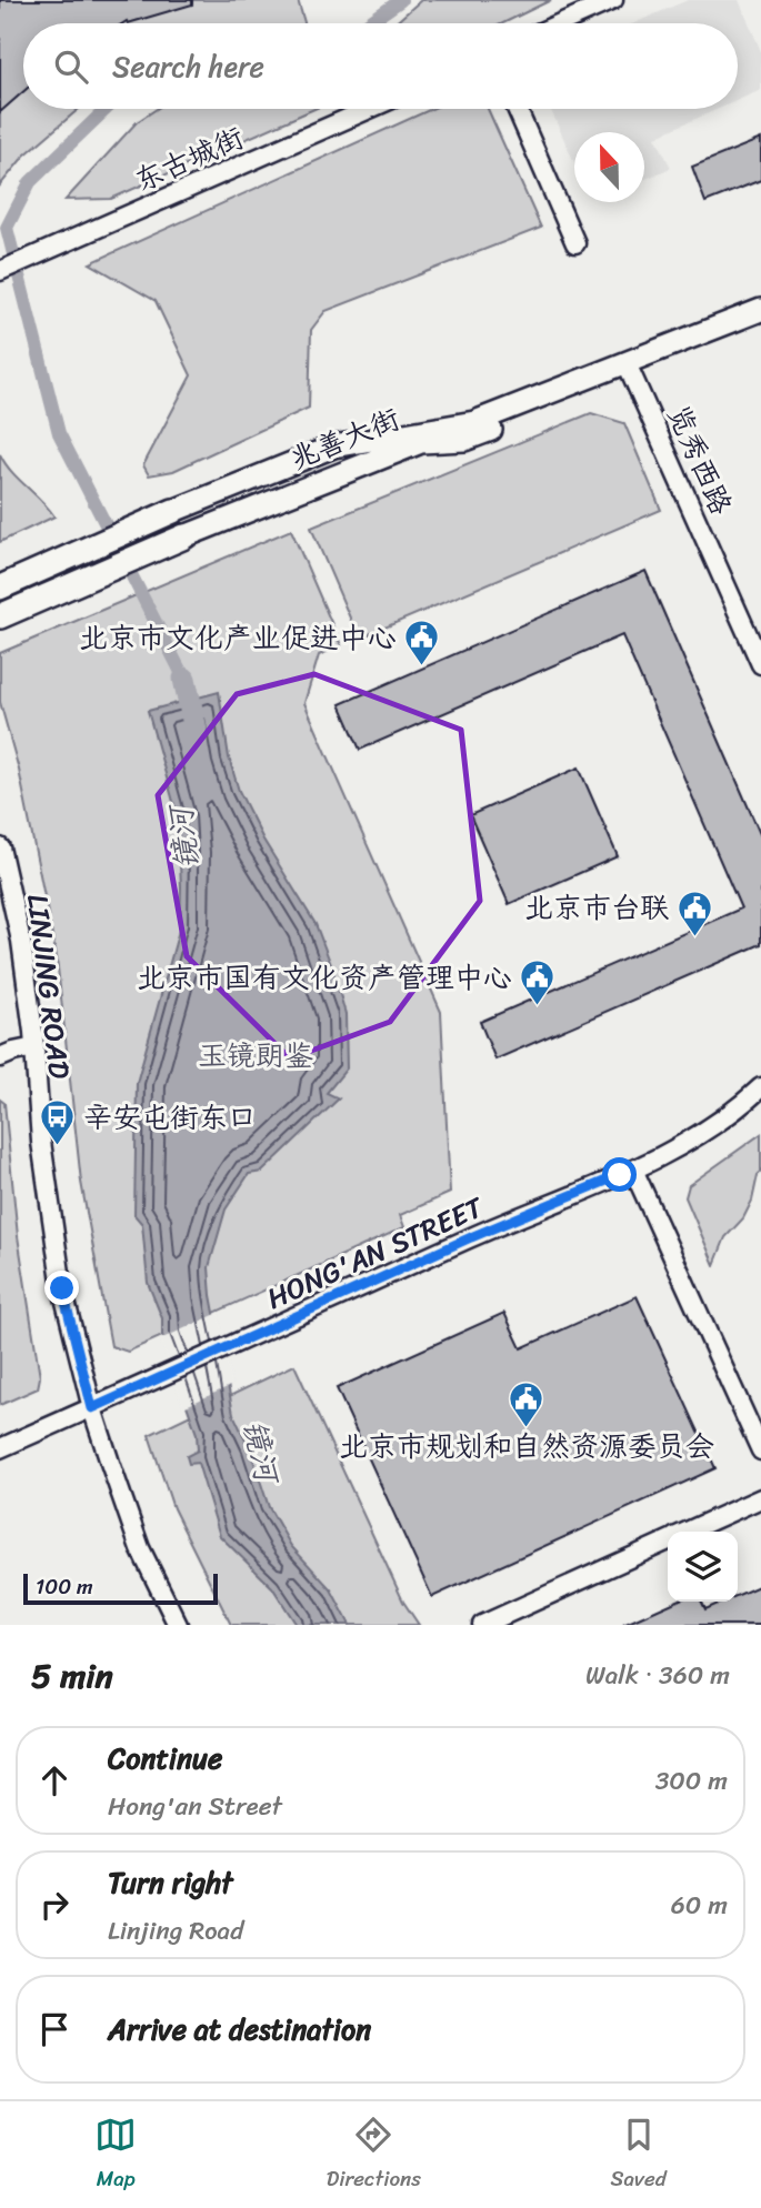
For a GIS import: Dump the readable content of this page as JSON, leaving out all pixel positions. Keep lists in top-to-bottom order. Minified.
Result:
{"streets":{"main road":["兆善大街"],"street":["东古城街","览秀西路","LINJING ROAD","HONG'AN STREET"]},"crossings":[["兆善大街","览秀西路"],["LINJING ROAD","HONG'AN STREET"]],"water":["镜河"],"parks":["玉镜朗鉴"],"places":{"public building":["北京市文化产业促进中心","北京市台联","北京市国有文化资产管理中心","北京市规划和自然资源委员会"],"bus stop":["辛安屯街东口"]},"scale_bar":"100 m","north":"top","page":{"search":"Search here","scale":"100 m","heading":["5 min","Walk · 360 m"],"list":[["Continue","Hong'an Street","300 m"],["Turn right","Linjing Road","60 m"],"Arrive at destination"],"nav":["Map","Directions","Saved"]}}
